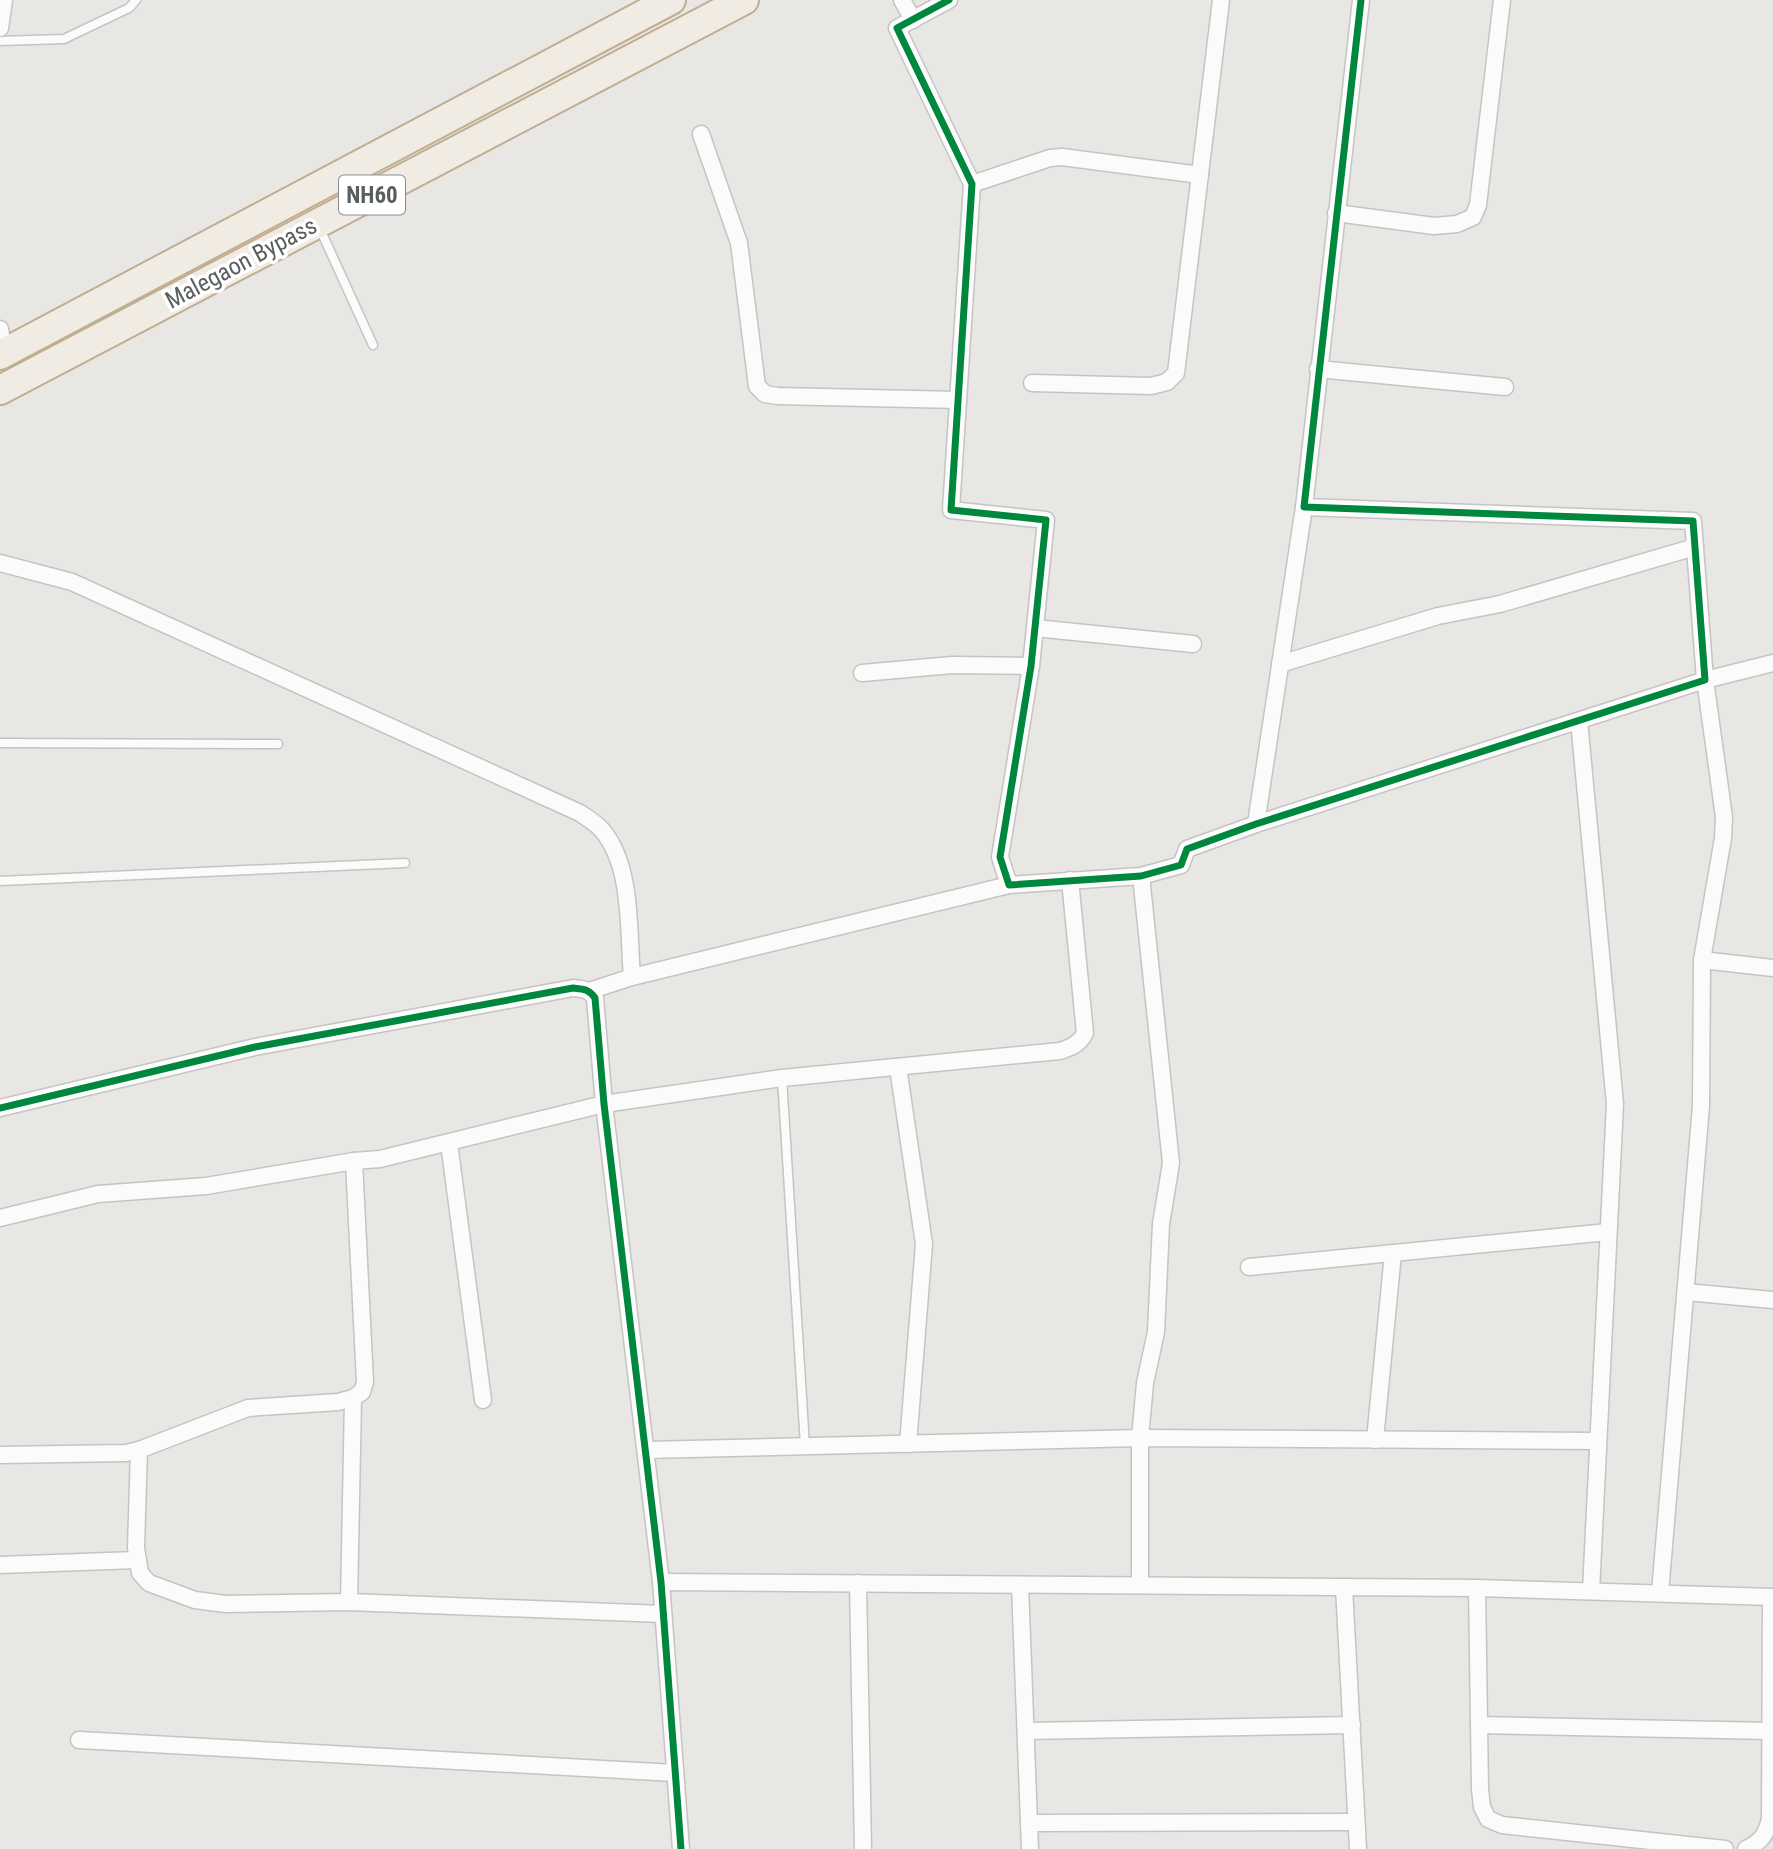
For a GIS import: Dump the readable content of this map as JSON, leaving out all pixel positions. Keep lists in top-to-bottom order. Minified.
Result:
{"streets":{"highway":["NH60","Malegaon Bypass"]}}
